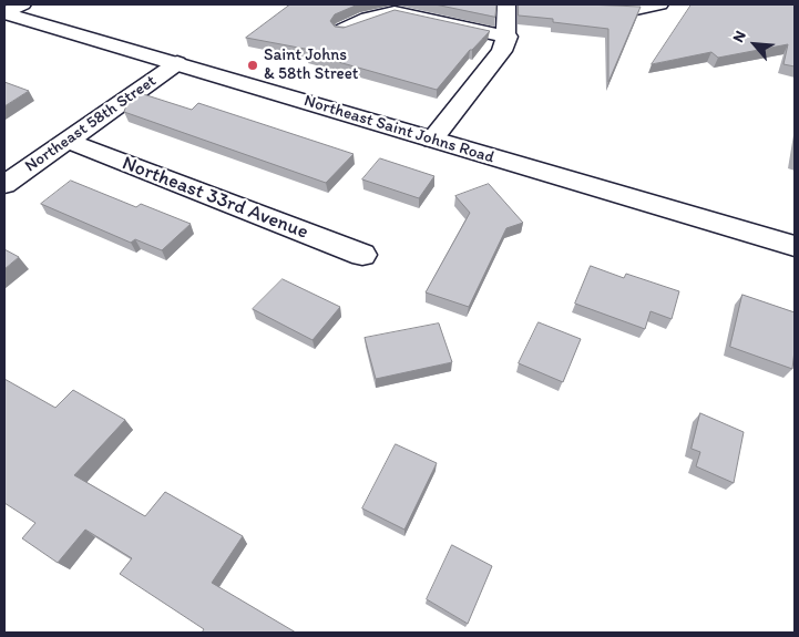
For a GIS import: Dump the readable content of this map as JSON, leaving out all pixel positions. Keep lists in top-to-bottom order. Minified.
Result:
{"streets":{"street":["Northeast 58th Street","Northeast Saint Johns Road","Northeast 33rd Avenue"]},"crossings":[["Northeast 58th Street","Northeast Saint Johns Road"],["Northeast 58th Street","Northeast 33rd Avenue"]],"places":["Saint Johns & 58th Street"],"north":"top left"}
